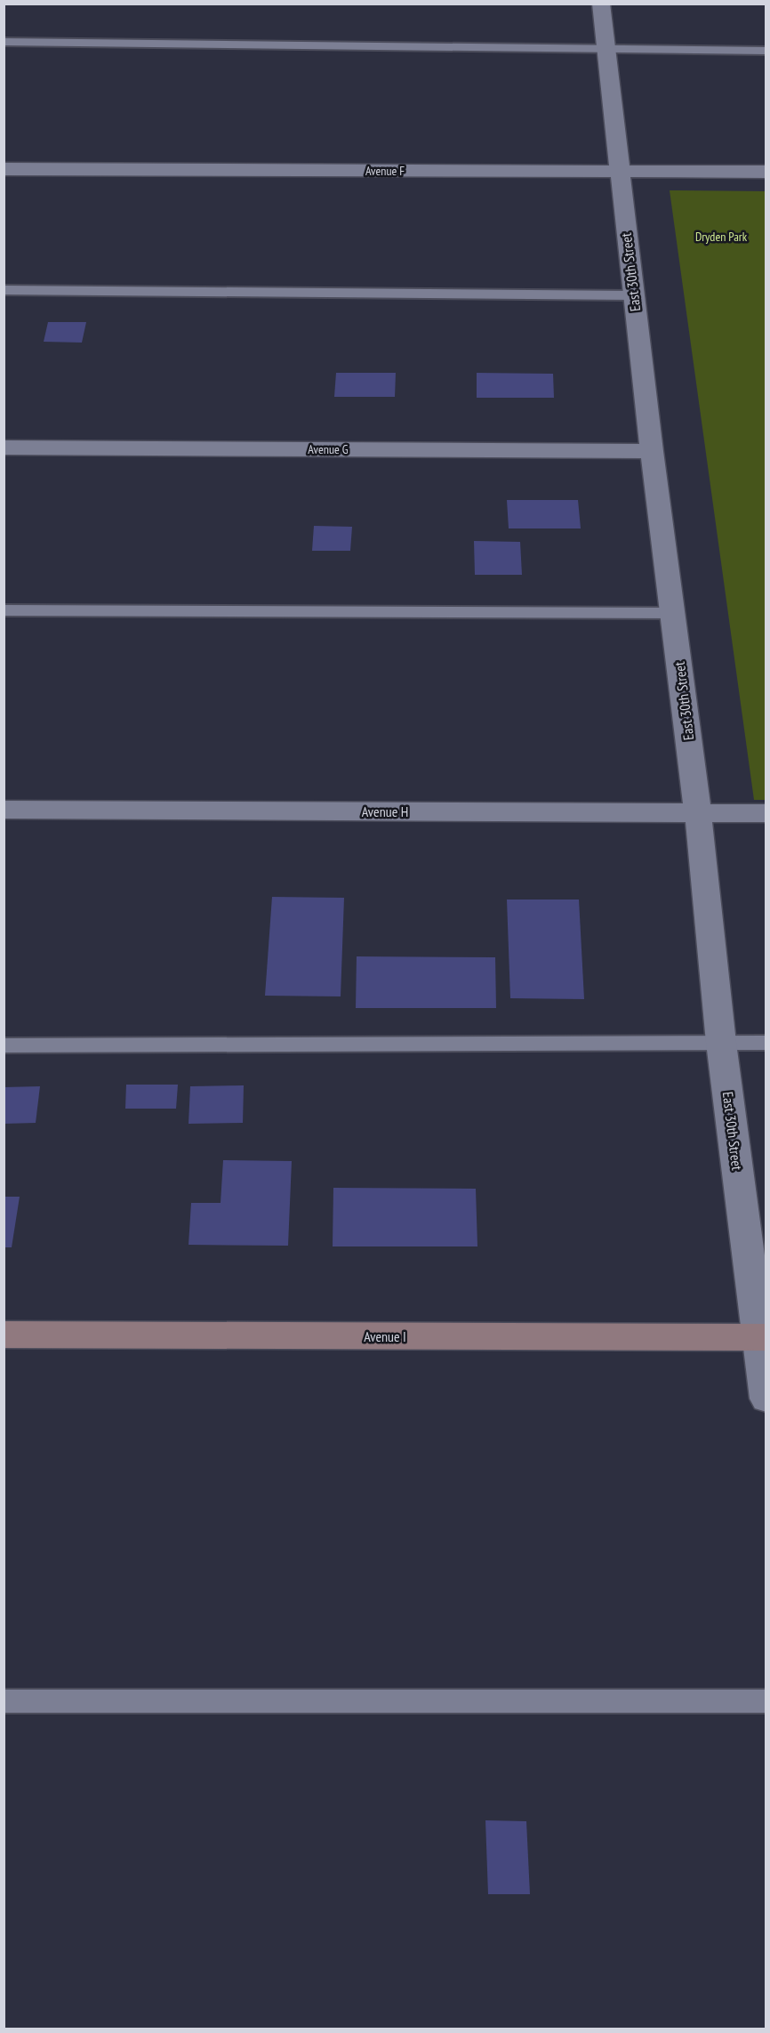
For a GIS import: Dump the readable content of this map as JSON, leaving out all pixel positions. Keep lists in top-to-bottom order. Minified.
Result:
{"streets":{"street":["Avenue F","East 30th Street","Avenue G","Avenue H","Avenue I"]},"crossings":[["Avenue F","East 30th Street"],["East 30th Street","Avenue G"],["East 30th Street","Avenue H"],["East 30th Street","Avenue I"]],"parks":["Dryden Park"]}
